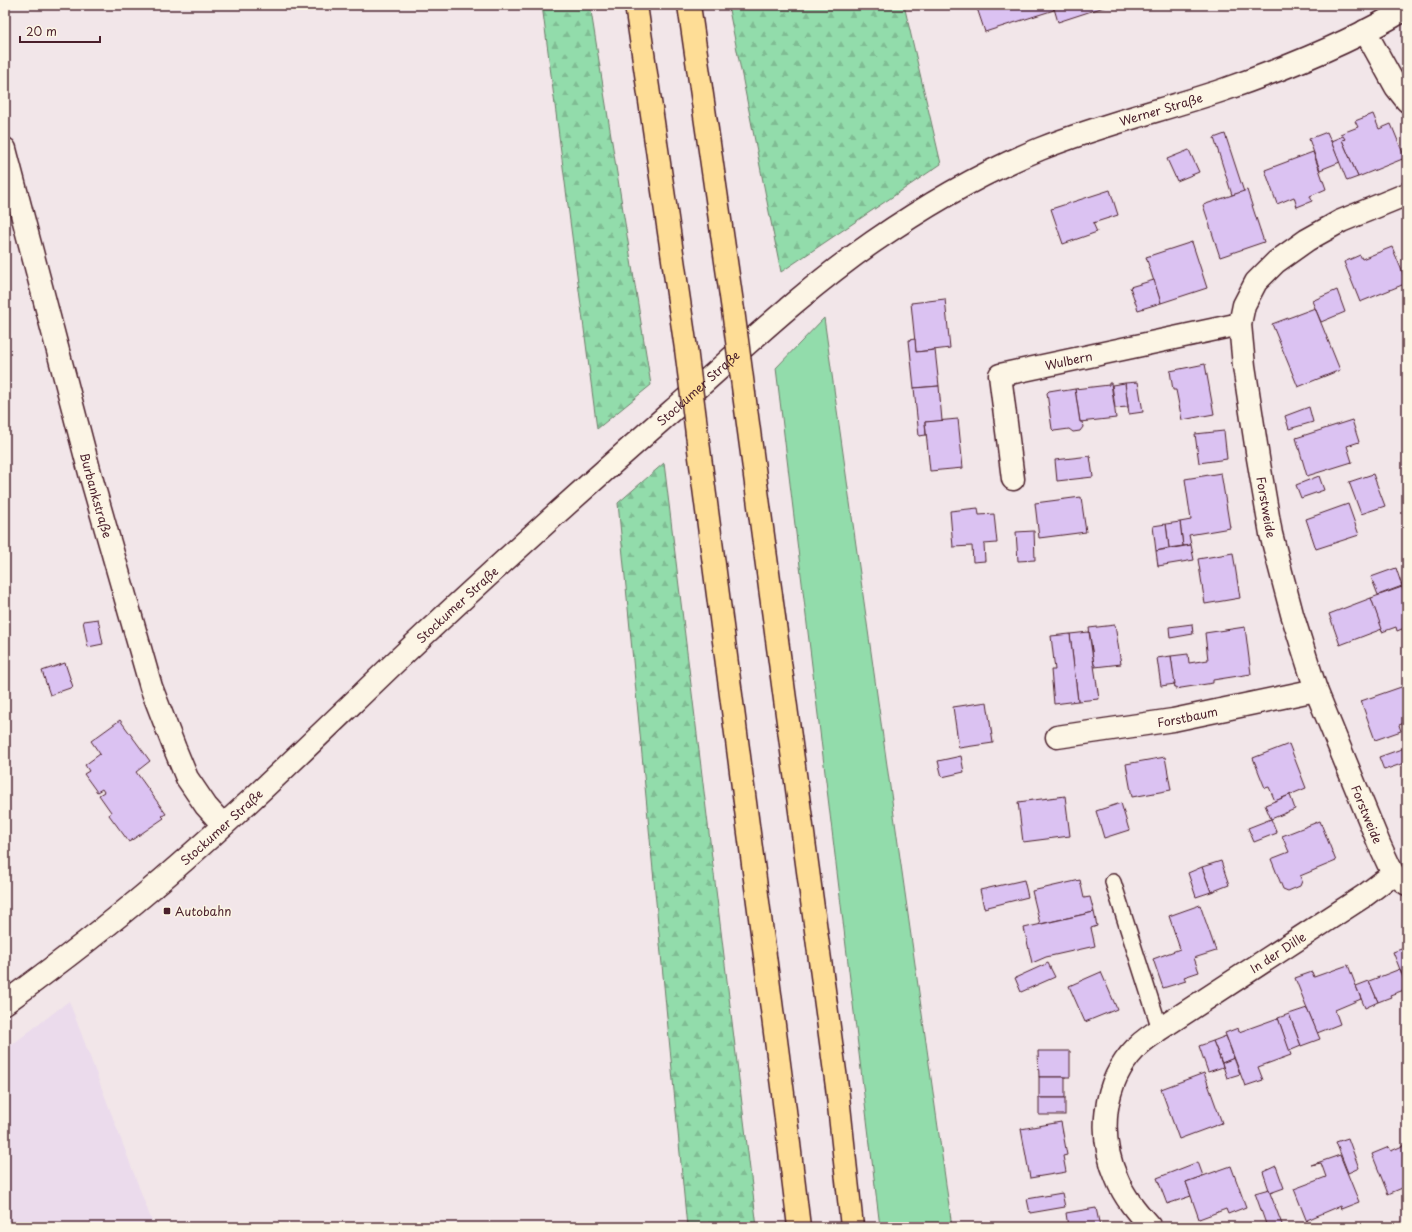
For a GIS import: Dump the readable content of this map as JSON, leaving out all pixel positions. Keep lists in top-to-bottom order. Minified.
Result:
{"streets":{"street":["Werner Straße","Wulbern","Stockumer Straße","Burbankstraße","Forstweide","Forstbaum","In der Dille"]},"crossings":[["Werner Straße","Stockumer Straße"],["Wulbern","Forstweide"],["Stockumer Straße","Burbankstraße"],["Forstweide","Forstbaum"],["Forstweide","In der Dille"]],"places":{"transit":["Autobahn"]},"scale_bar":"20 m"}
